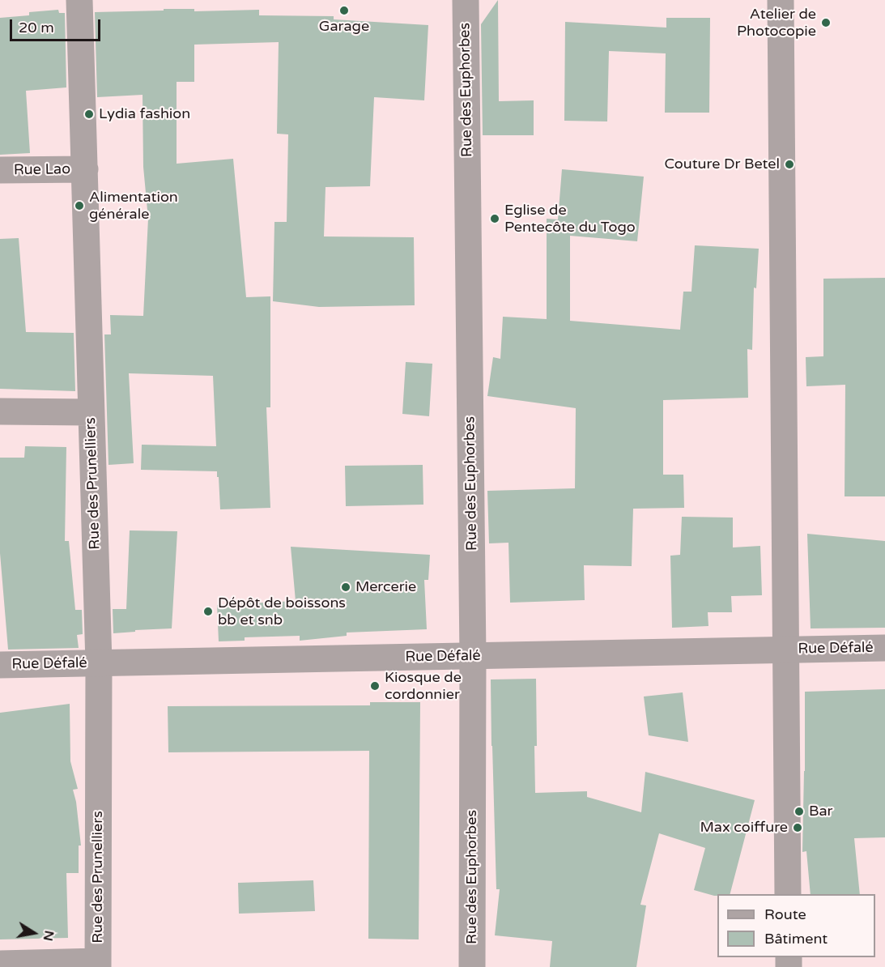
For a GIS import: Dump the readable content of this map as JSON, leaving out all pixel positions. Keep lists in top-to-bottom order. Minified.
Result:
{"streets":{"street":["Rue des Euphorbes","Rue Lao","Rue des Prunelliers","Rue Défalé"]},"crossings":[["Rue des Euphorbes","Rue Défalé"],["Rue Lao","Rue des Prunelliers"],["Rue des Prunelliers","Rue Défalé"]],"places":["Garage","Atelier de Photocopie","Lydia fashion","Couture Dr Betel","Alimentation générale","Eglise de Pentecôte du Togo","Mercerie","Dépôt de boissons bb et snb","Kiosque de cordonnier","Bar","Max coiffure"],"legend":["Route","Bâtiment"],"scale_bar":"20 m","north":"right"}
